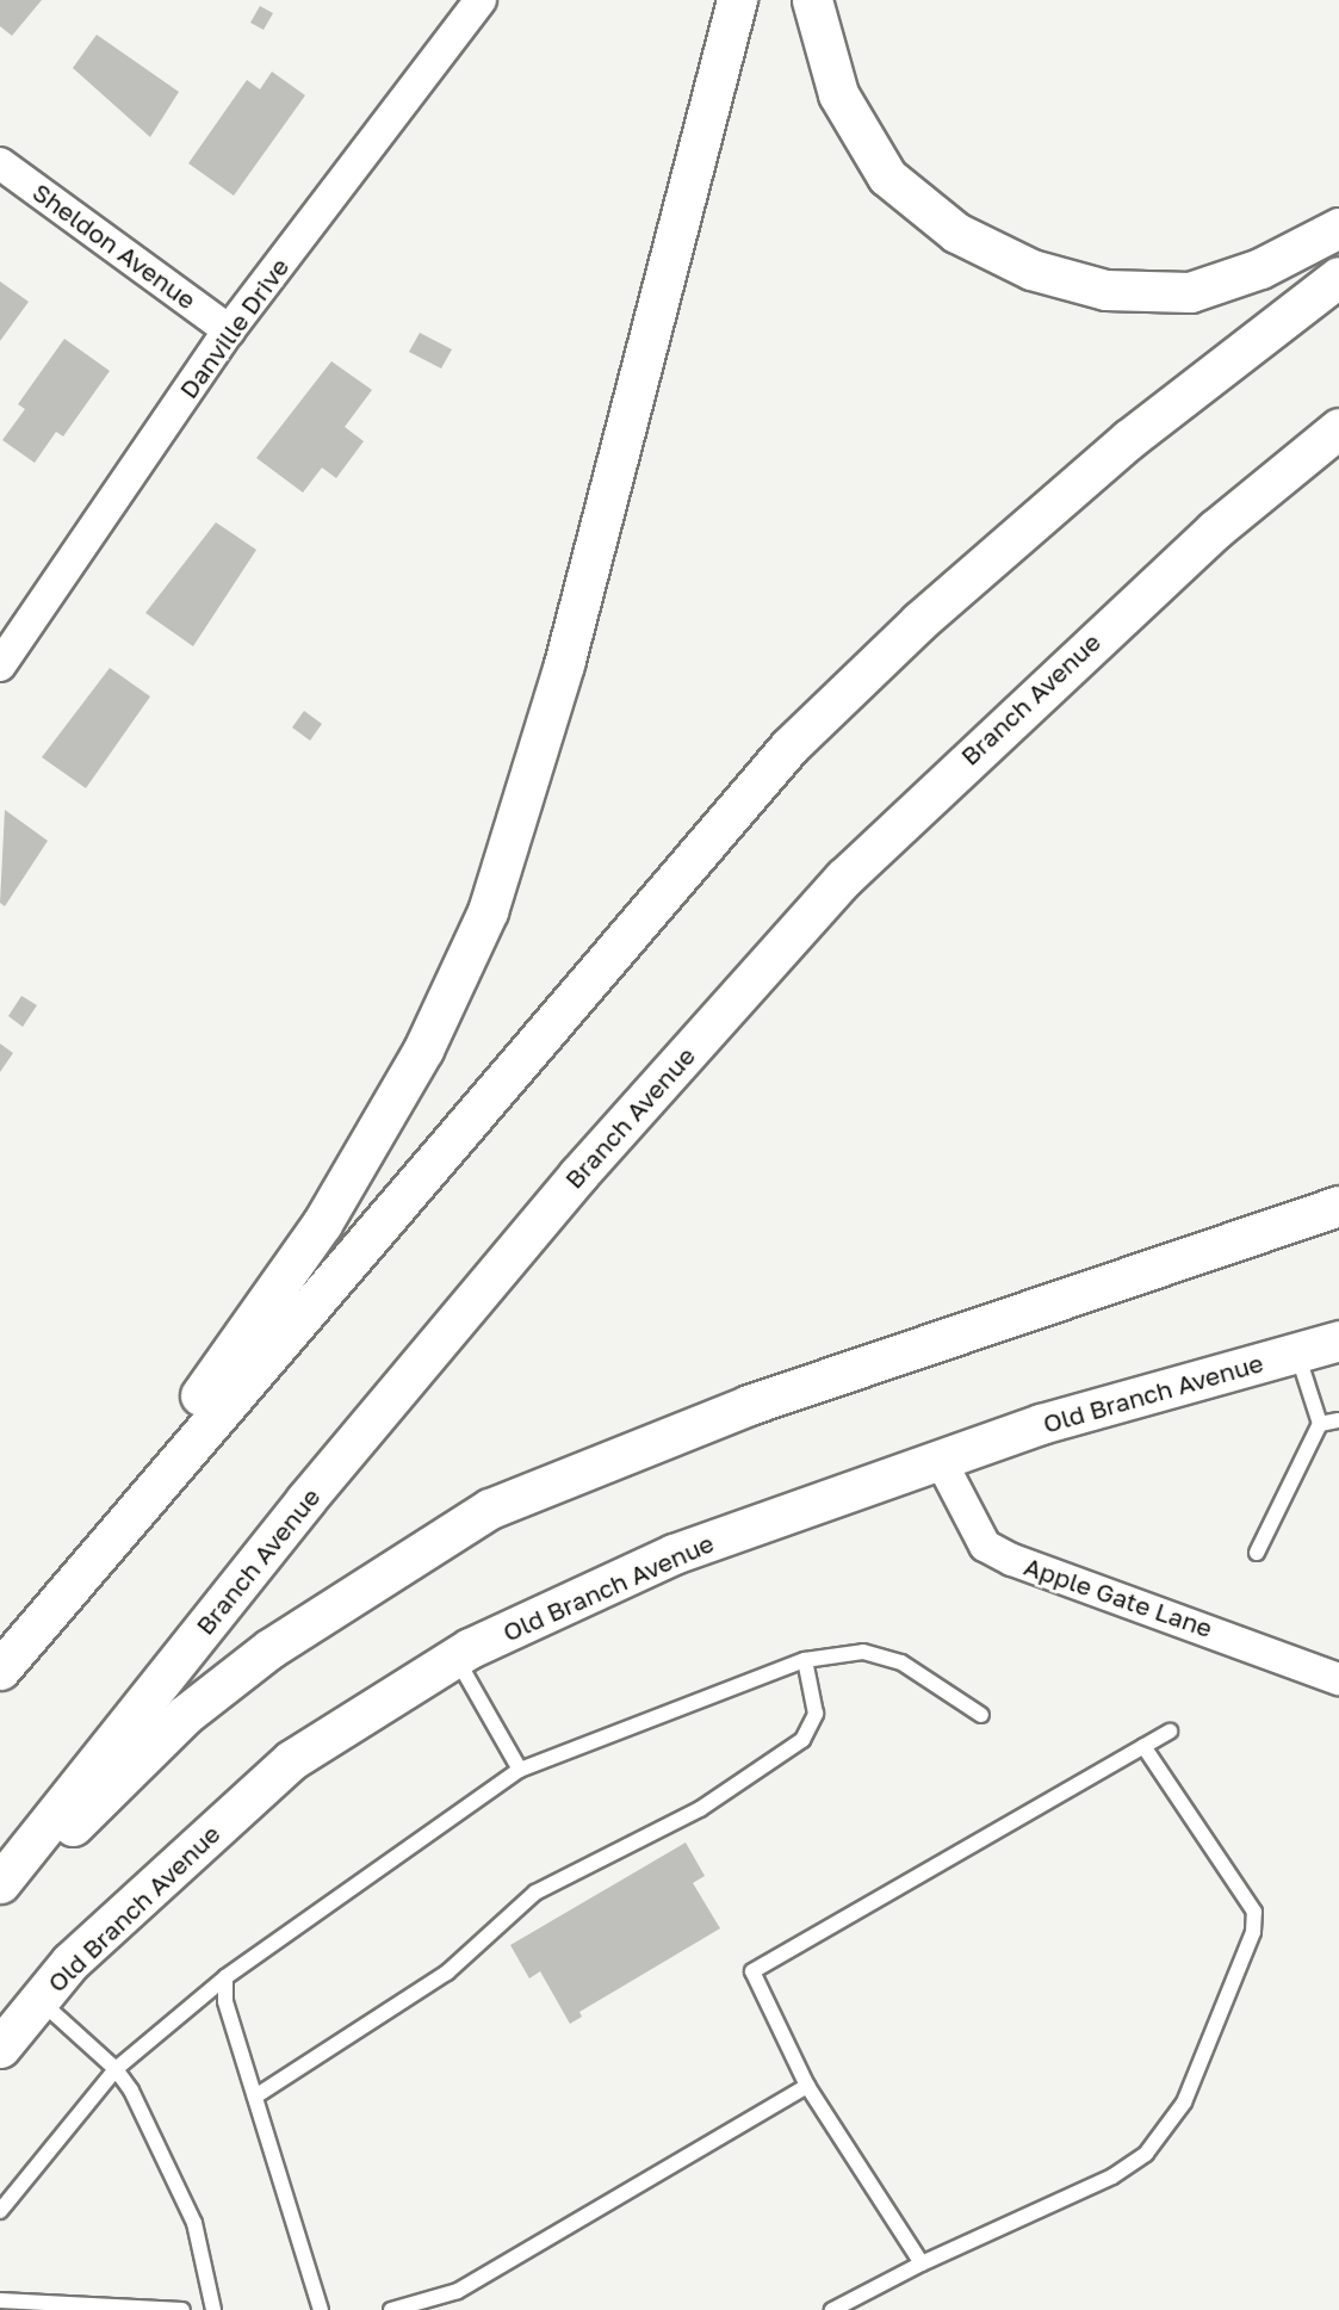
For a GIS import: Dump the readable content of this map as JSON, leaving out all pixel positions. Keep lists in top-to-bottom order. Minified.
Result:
{"streets":{"main road":["Branch Avenue","Old Branch Avenue"],"street":["Sheldon Avenue","Danville Drive","Apple Gate Lane"]},"crossings":[["Sheldon Avenue","Danville Drive"],["Old Branch Avenue","Apple Gate Lane"]]}
